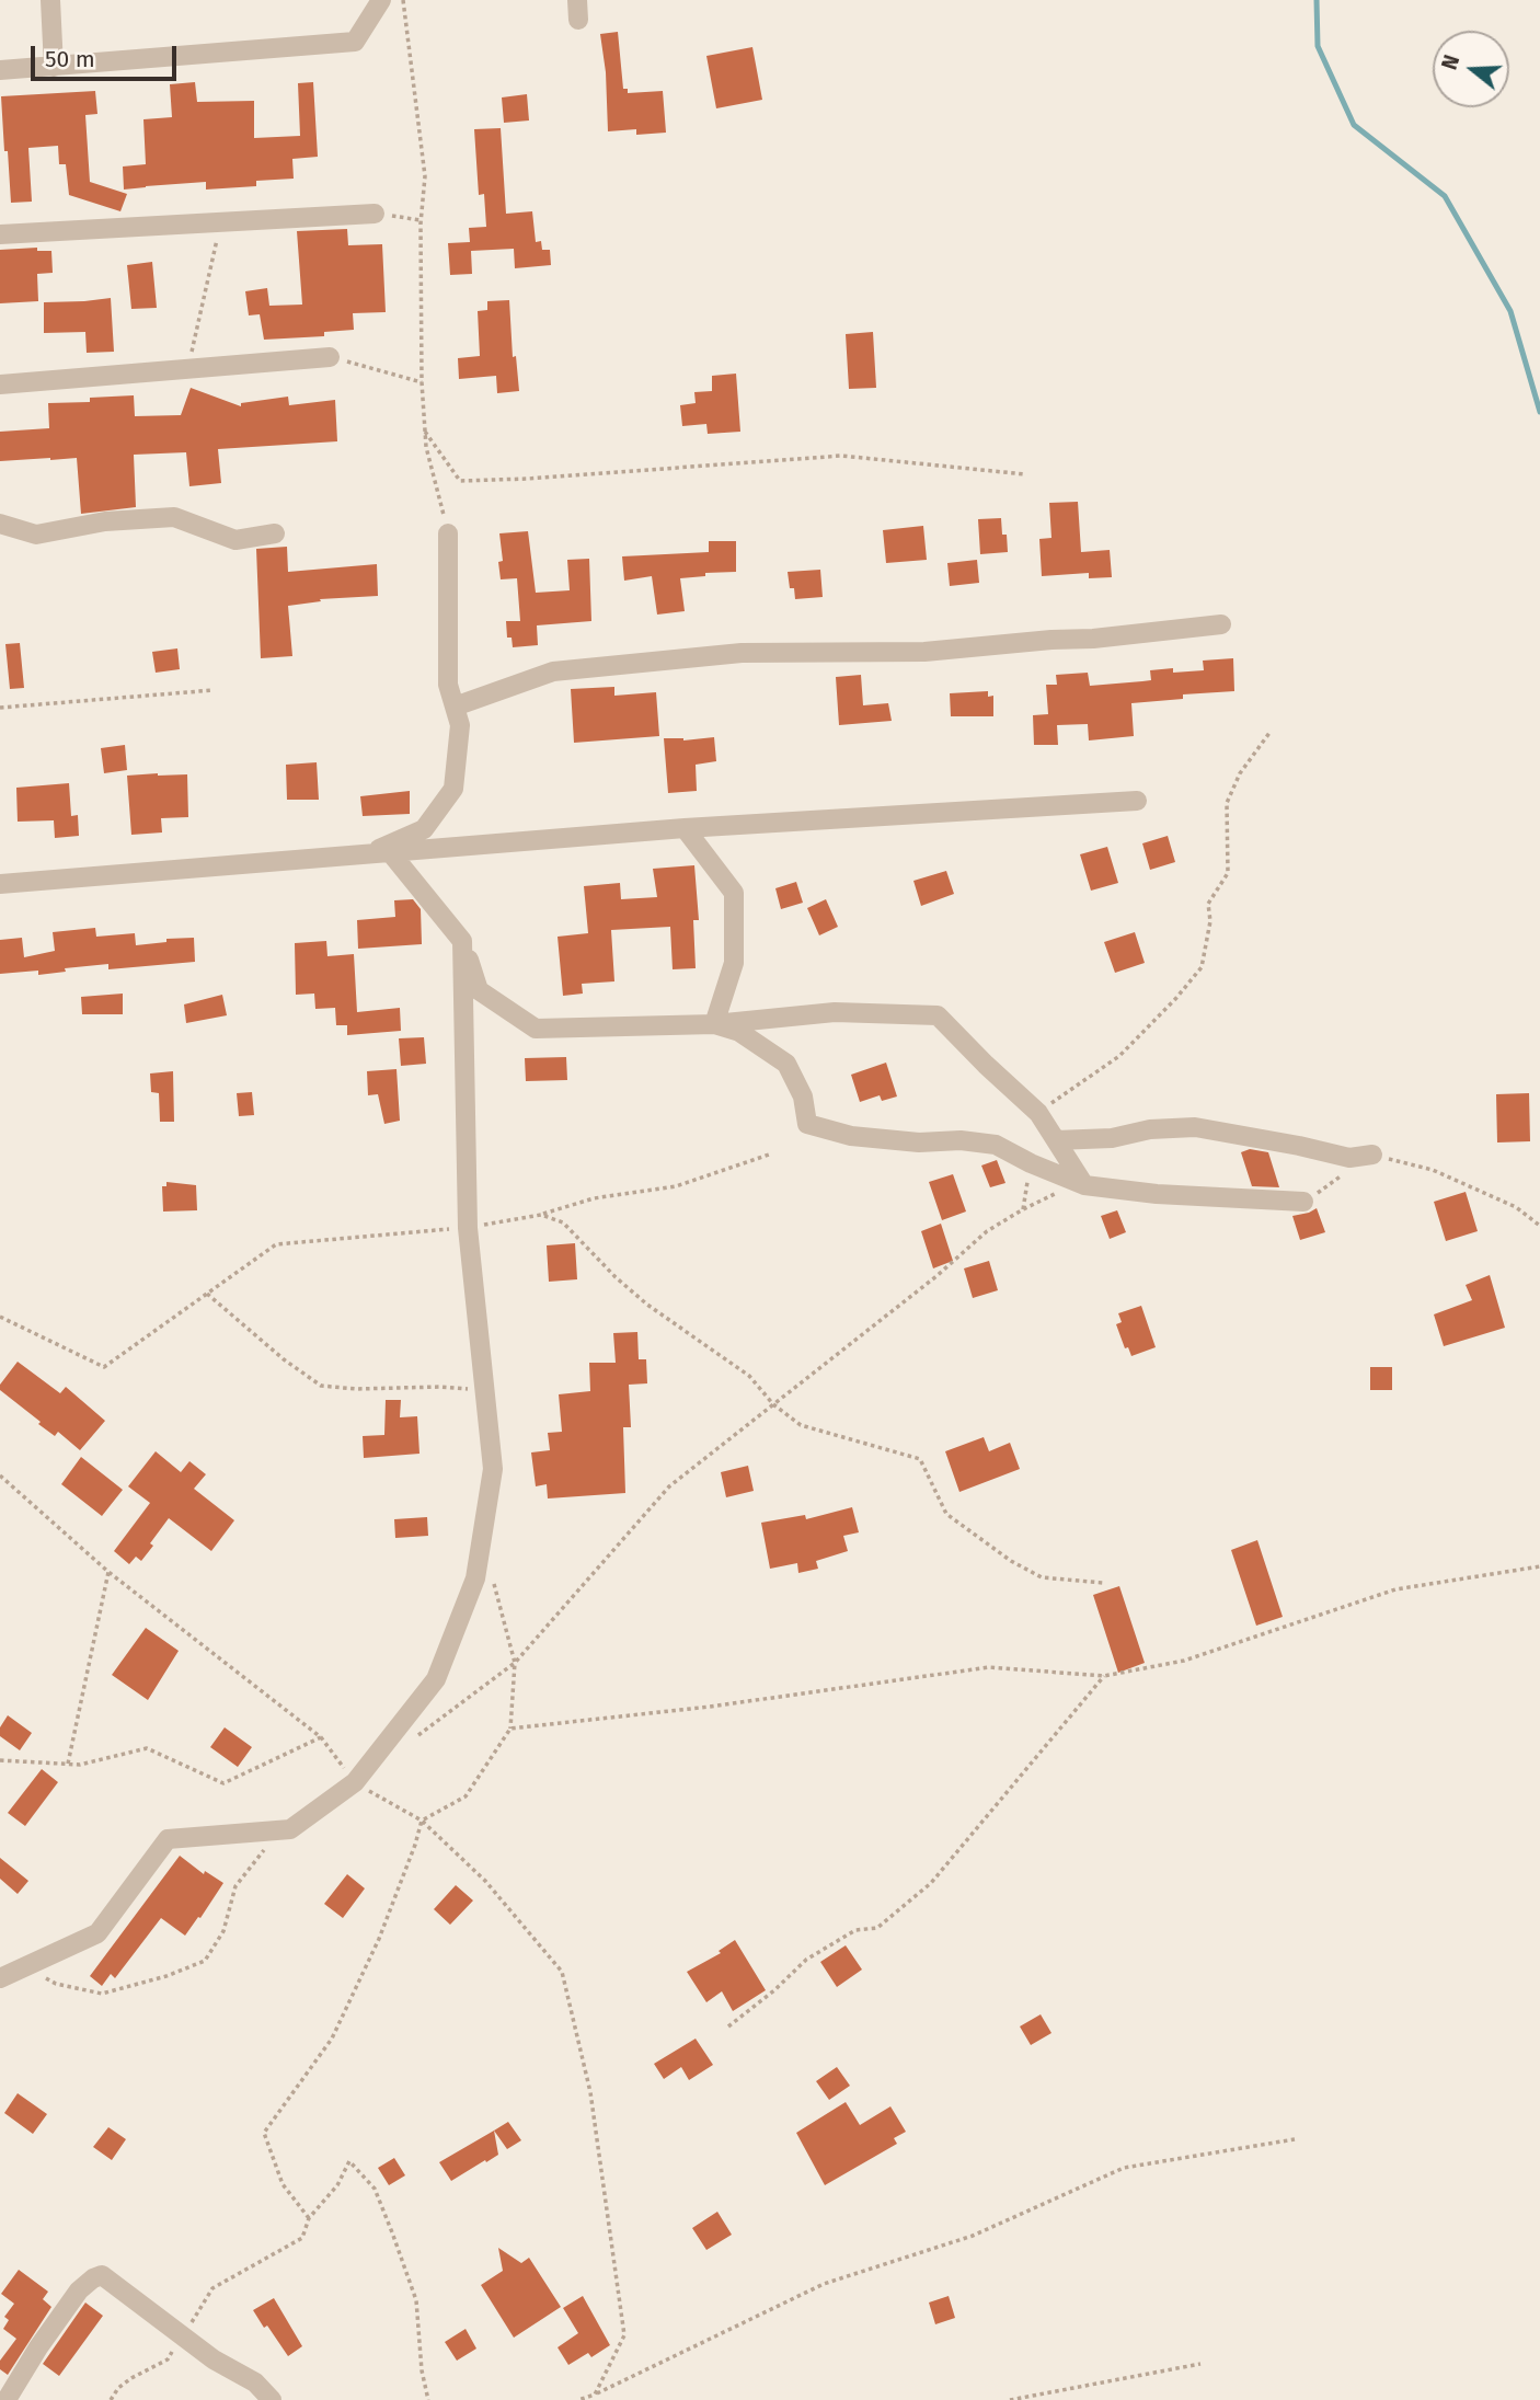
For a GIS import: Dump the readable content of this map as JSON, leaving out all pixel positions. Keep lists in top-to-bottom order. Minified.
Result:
{"scale_bar":"50 m","north":"left"}
